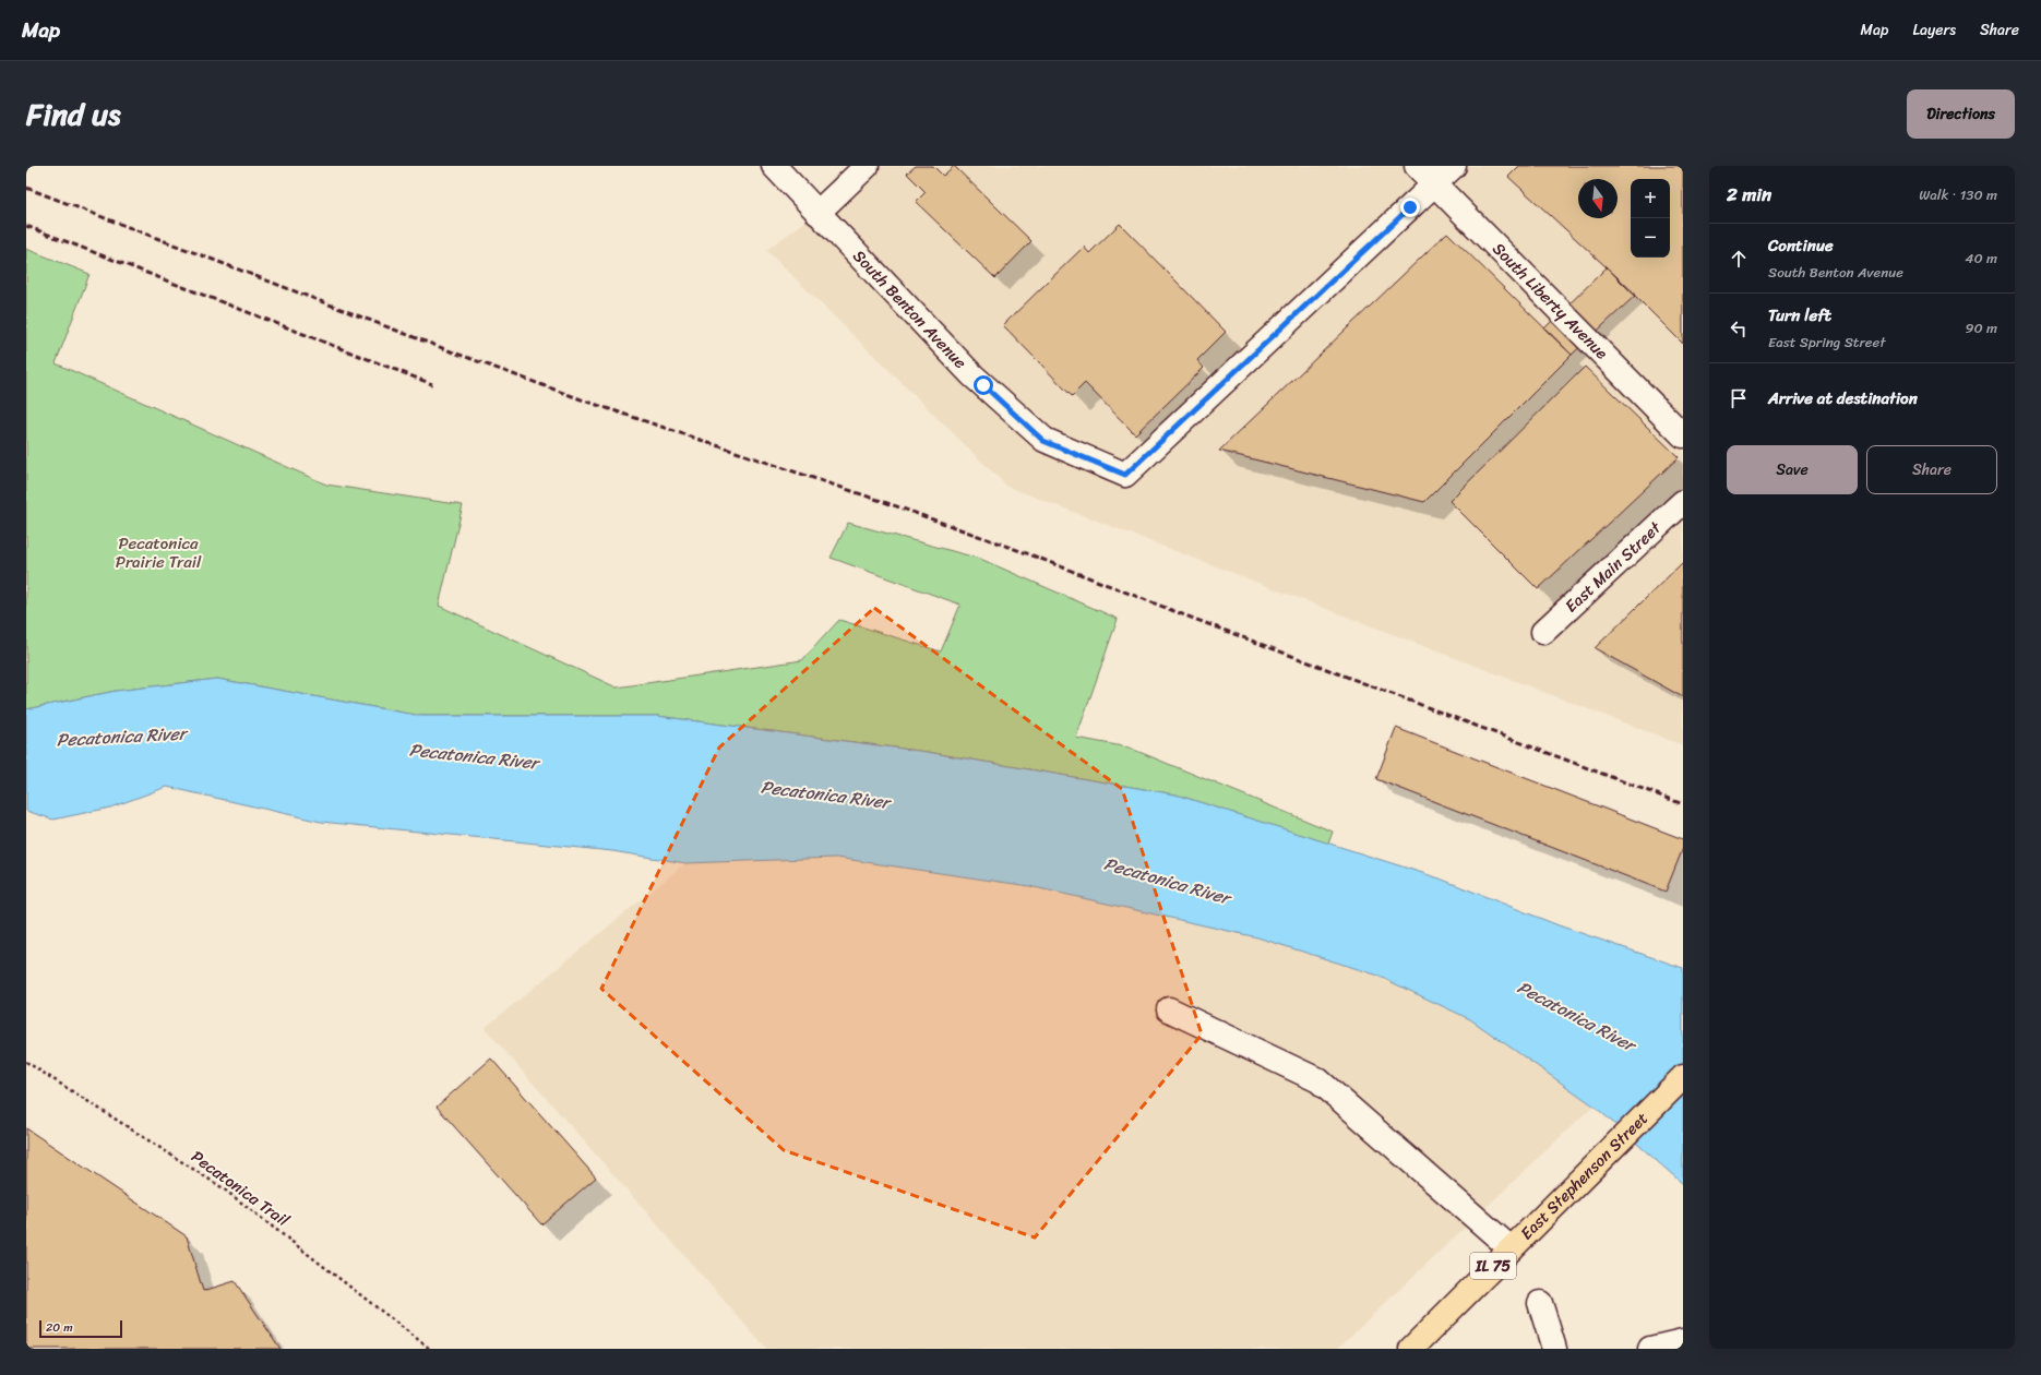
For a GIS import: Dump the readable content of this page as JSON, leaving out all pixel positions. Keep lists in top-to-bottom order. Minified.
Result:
{"streets":{"main road":["East Stephenson Street","IL 75"],"street":["South Liberty Avenue","South Benton Avenue","East Main Street"],"path":["Pecatonica Trail"]},"crossings":[["South Liberty Avenue","South Benton Avenue"]],"water":["Pecatonica River"],"parks":["Pecatonica Prairie Trail"],"scale_bar":"20 m","north":"bottom","page":{"header":"Map","nav":["Map","Layers","Share"],"title":"Find us","buttons":["Directions",["Save","Share"]],"heading":["2 min","Walk · 130 m"],"map_buttons":["+","−"],"list":[["Continue","South Benton Avenue","40 m"],["Turn left","East Spring Street","90 m"],"Arrive at destination"],"scale":"20 m"}}
